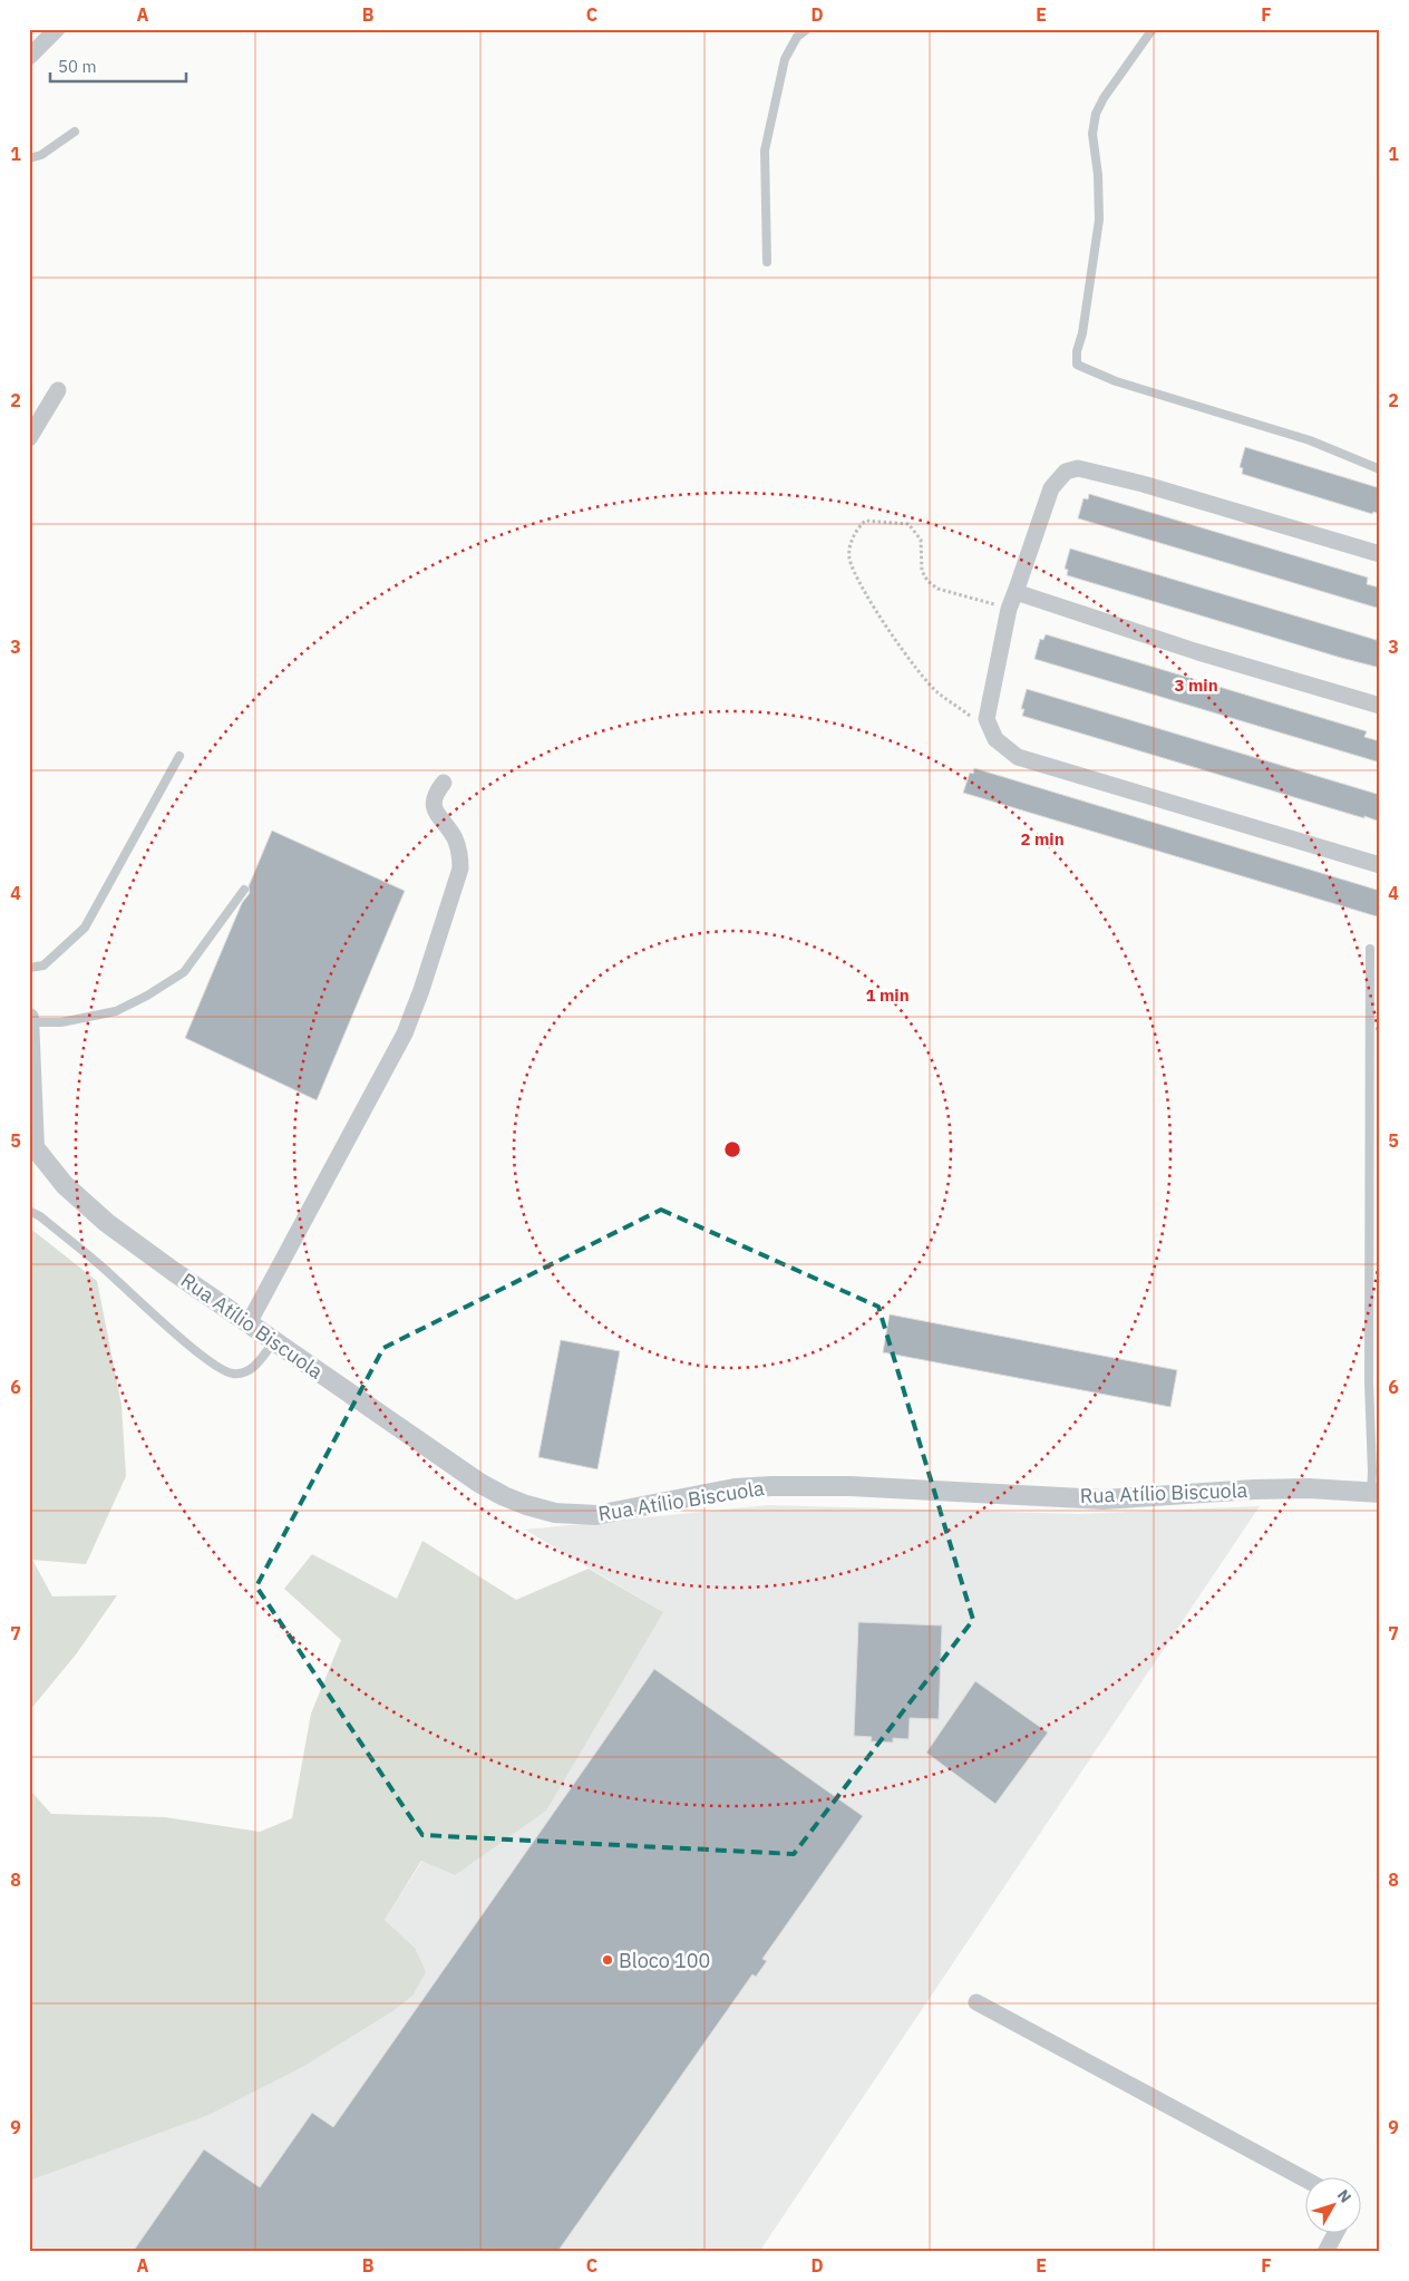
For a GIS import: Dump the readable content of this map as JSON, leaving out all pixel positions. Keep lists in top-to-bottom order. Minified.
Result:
{"streets":{"street":["Rua Atílio Biscuola"]},"places":["Bloco 100"],"scale_bar":"50 m","north":"top right","grid":{"columns":["A","B","C","D","E","F"],"rows":["1","2","3","4","5","6","7","8","9"]},"rings":["3 min","2 min","1 min"]}
